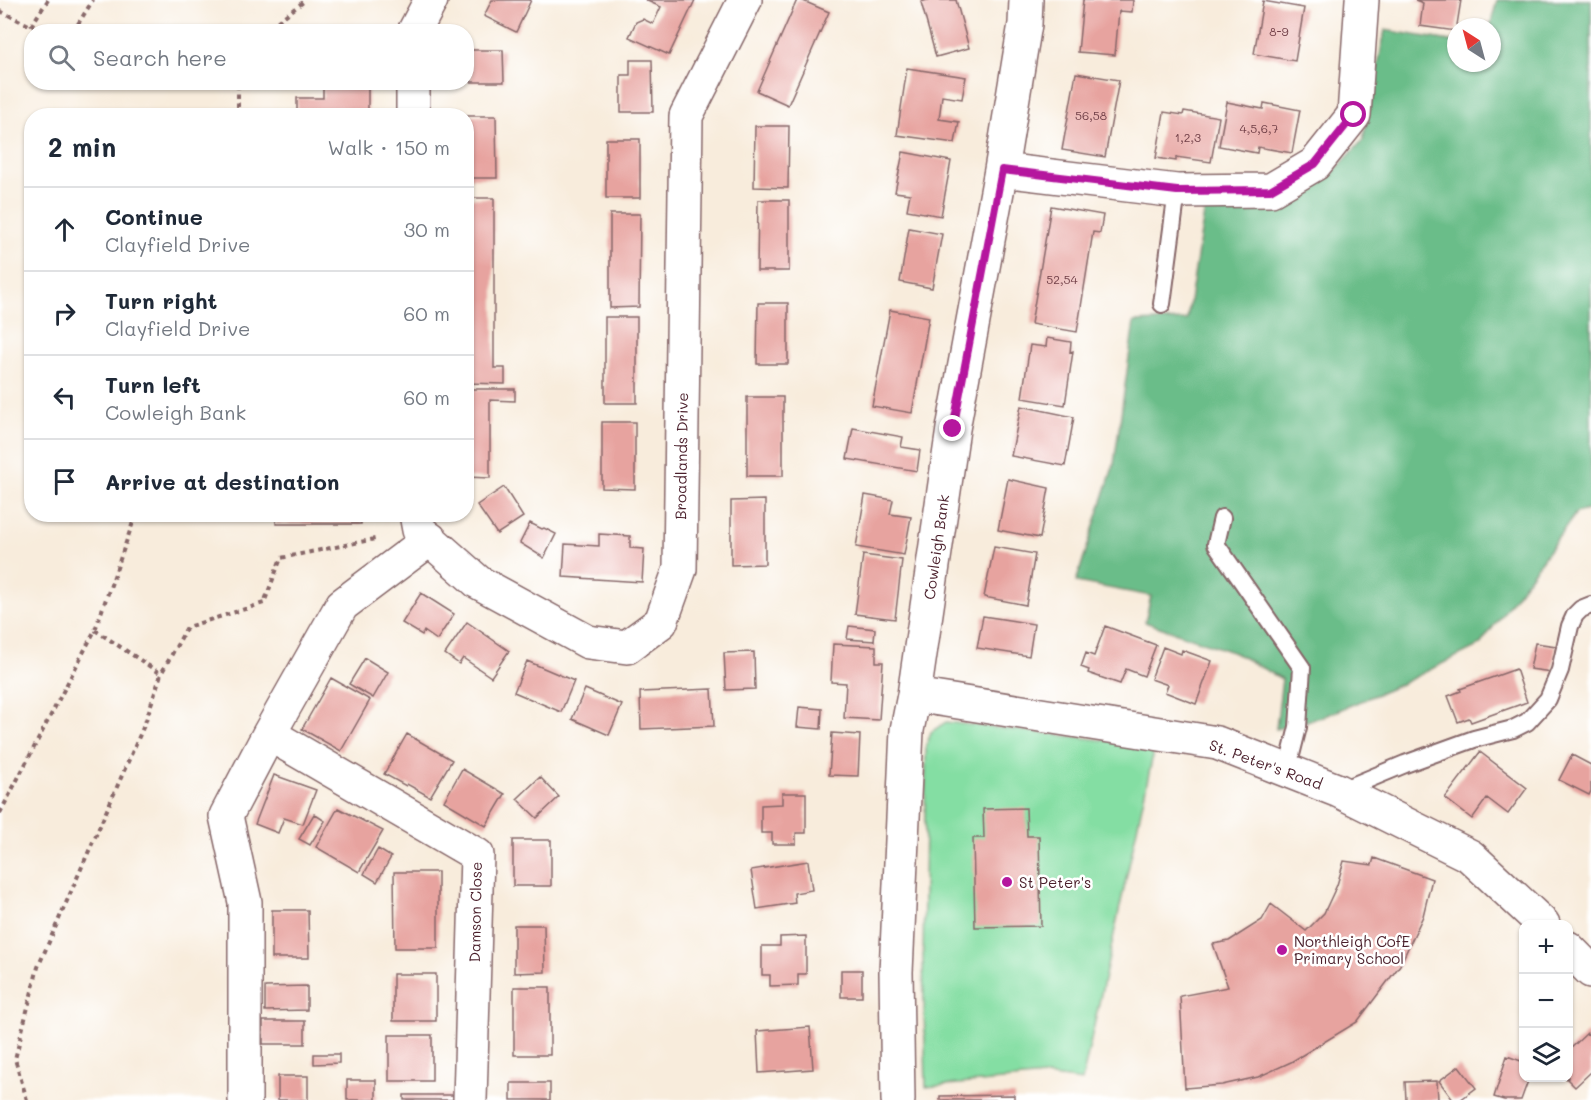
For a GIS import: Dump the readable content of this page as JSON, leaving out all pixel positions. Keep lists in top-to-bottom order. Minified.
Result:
{"streets":{"street":["Broadlands Drive","Cowleigh Bank","St. Peter's Road","Damson Close"]},"crossings":[["Cowleigh Bank","St. Peter's Road"]],"places":["St Peter's","Northleigh CofE Primary School"],"house_numbers":["8-9","56,58","4,5,6,7","1,2,3","52,54"],"north":"top left","page":{"search":"Search here","heading":["2 min","Walk · 150 m"],"list":[["Continue","Clayfield Drive","30 m"],["Turn right","Clayfield Drive","60 m"],["Turn left","Cowleigh Bank","60 m"],"Arrive at destination"],"map_buttons":["+","−"]}}
